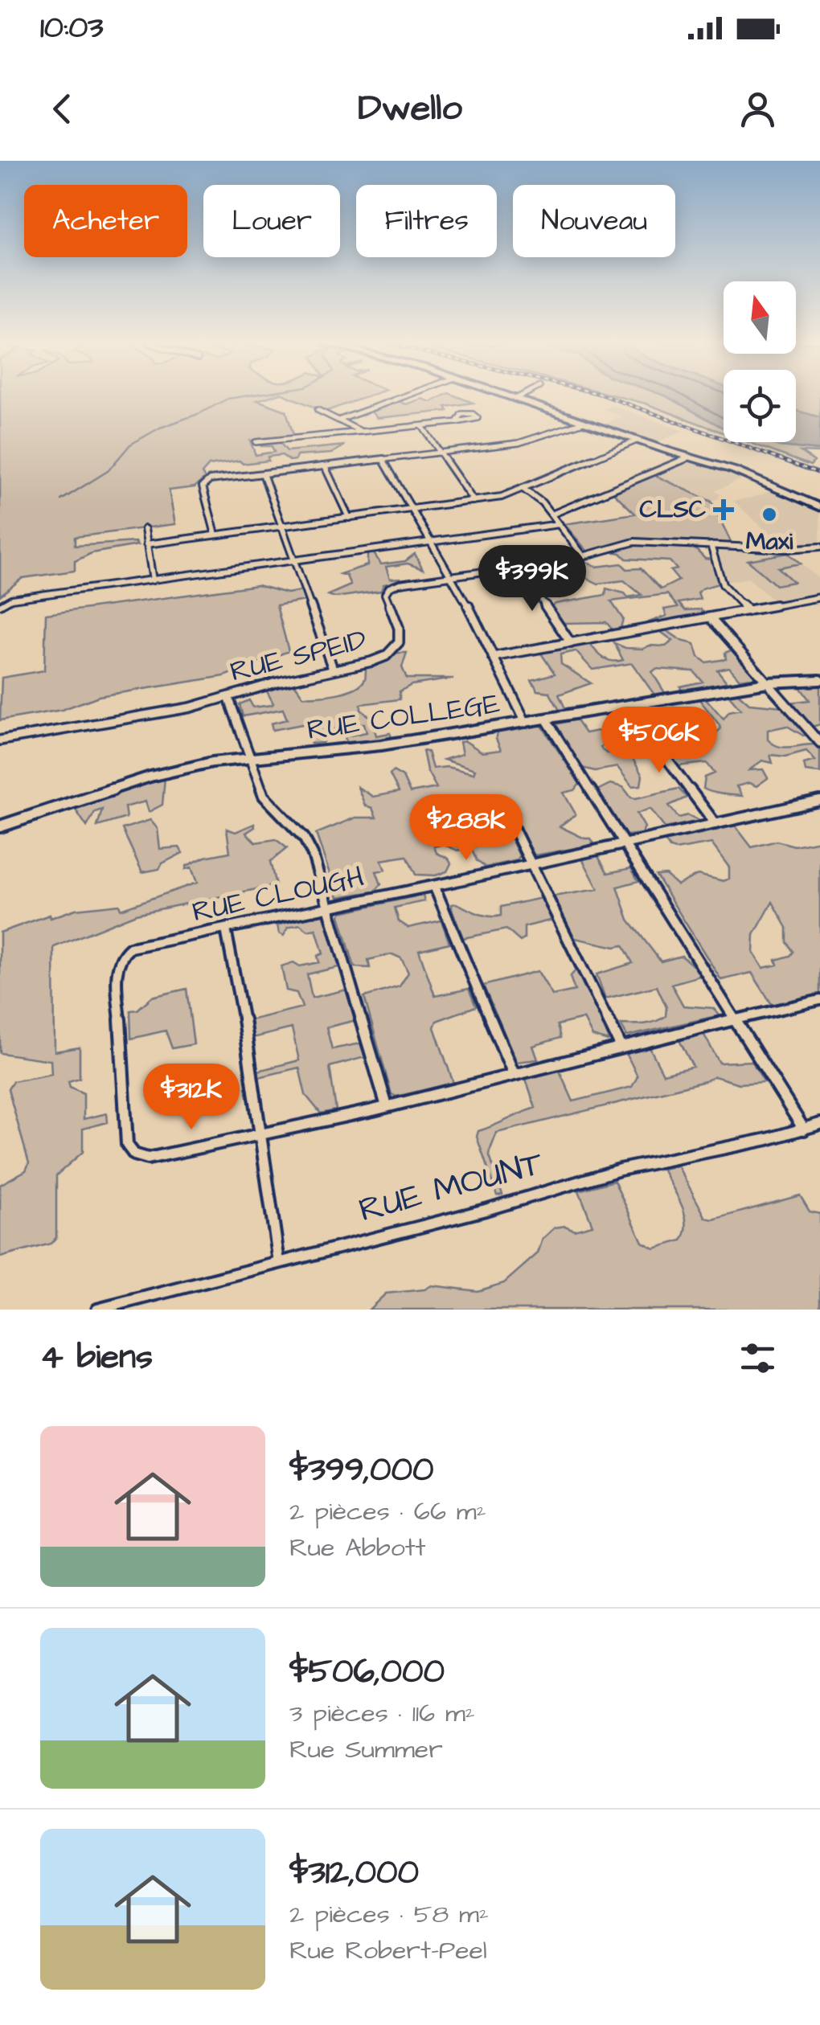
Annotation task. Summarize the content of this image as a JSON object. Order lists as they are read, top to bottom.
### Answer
{
  "streets": {
    "street": [
      "RUE SPEID",
      "RUE COLLEGE",
      "RUE CLOUGH",
      "RUE MOUNT"
    ]
  },
  "places": {
    "health": ["CLSC"],
    "other": ["Maxi"]
  },
  "north": "top",
  "page": {
    "status": "10:03",
    "header": "Dwello",
    "chip": [
      "Acheter",
      "Louer",
      "Filtres",
      "Nouveau"
    ],
    "price": [
      "$399K",
      "$506K",
      "$288K",
      "$312K"
    ],
    "heading": "4 biens",
    "list": [
      {
        "name": "$399,000",
        "note": "2 pièces · 66 m² · Rue Abbott"
      },
      {
        "name": "$506,000",
        "note": "3 pièces · 116 m² · Rue Summer"
      },
      {
        "name": "$312,000",
        "note": "2 pièces · 58 m² · Rue Robert-Peel"
      }
    ]
  }
}
